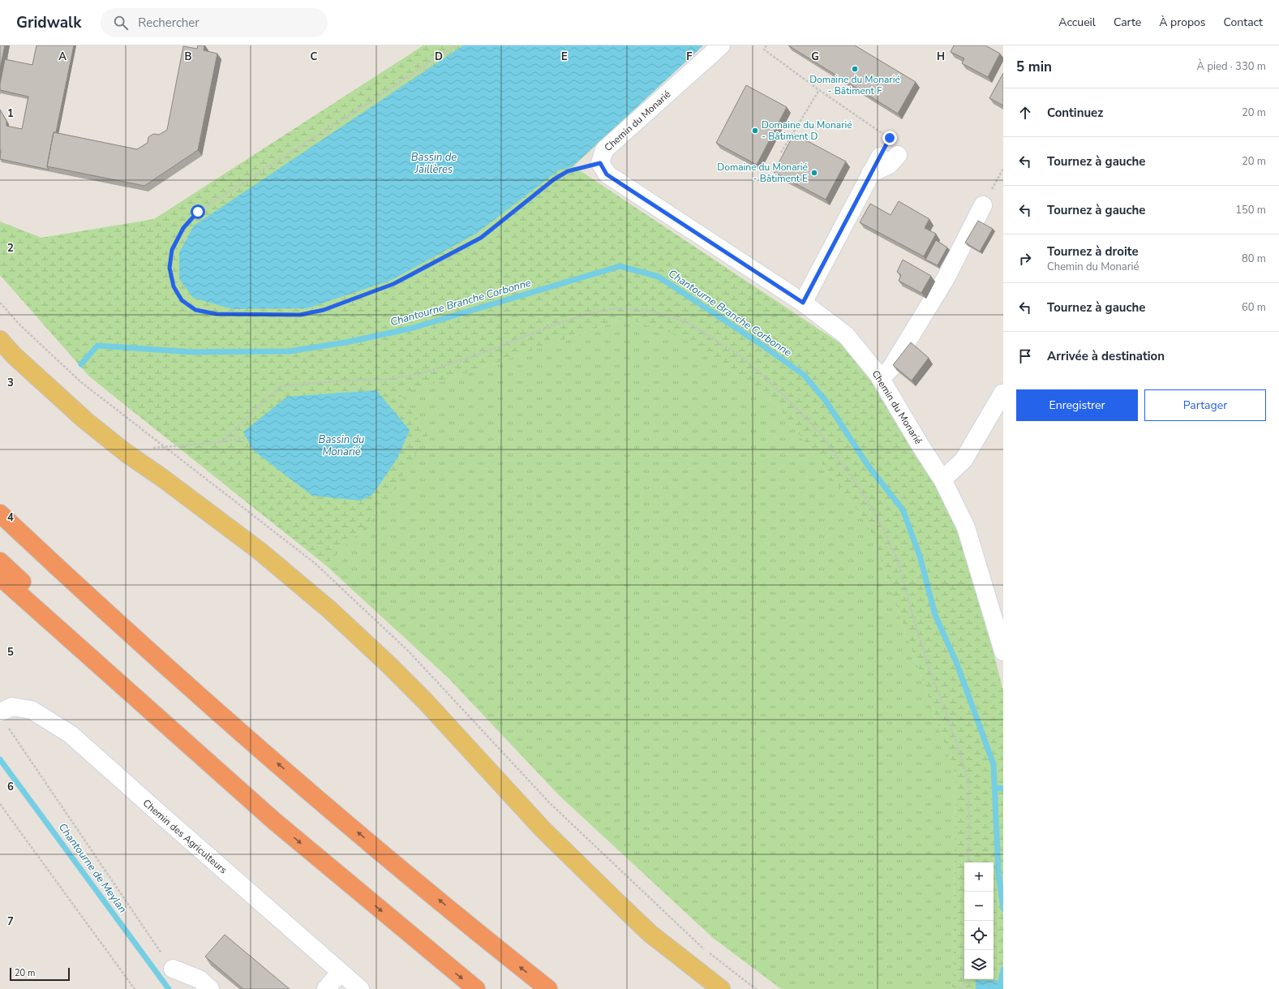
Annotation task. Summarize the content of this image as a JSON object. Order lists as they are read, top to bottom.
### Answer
{
  "streets": {
    "street": ["Chemin du Monarié", "Chemin des Agriculteurs"]
  },
  "water": [
    "Bassin de Jaillères",
    "Chantourne Branche Corbonne",
    "Bassin du Monarié",
    "Chantourne de Meylan"
  ],
  "places": ["Domaine du Monarié - Bâtiment F", "Domaine du Monarié - Bâtiment D", "Domaine du Monarié - Bâtiment E"],
  "scale_bar": "20 m",
  "page": {
    "header": "Gridwalk",
    "search": "Rechercher",
    "nav": [
      "Accueil",
      "Carte",
      "À propos",
      "Contact"
    ],
    "heading": ["5 min", "À pied · 330 m"],
    "list": [
      ["Continuez", "20 m"],
      ["Tournez à gauche", "20 m"],
      ["Tournez à gauche", "150 m"],
      ["Tournez à droite", "Chemin du Monarié", "80 m"],
      ["Tournez à gauche", "60 m"],
      "Arrivée à destination"
    ],
    "buttons": ["Enregistrer", "Partager"],
    "map_buttons": ["+", "−"],
    "scale": "20 m"
  },
  "grid": {
    "columns": [
      "A",
      "B",
      "C",
      "D",
      "E",
      "F",
      "G",
      "H"
    ],
    "rows": [
      "1",
      "2",
      "3",
      "4",
      "5",
      "6",
      "7"
    ]
  }
}
